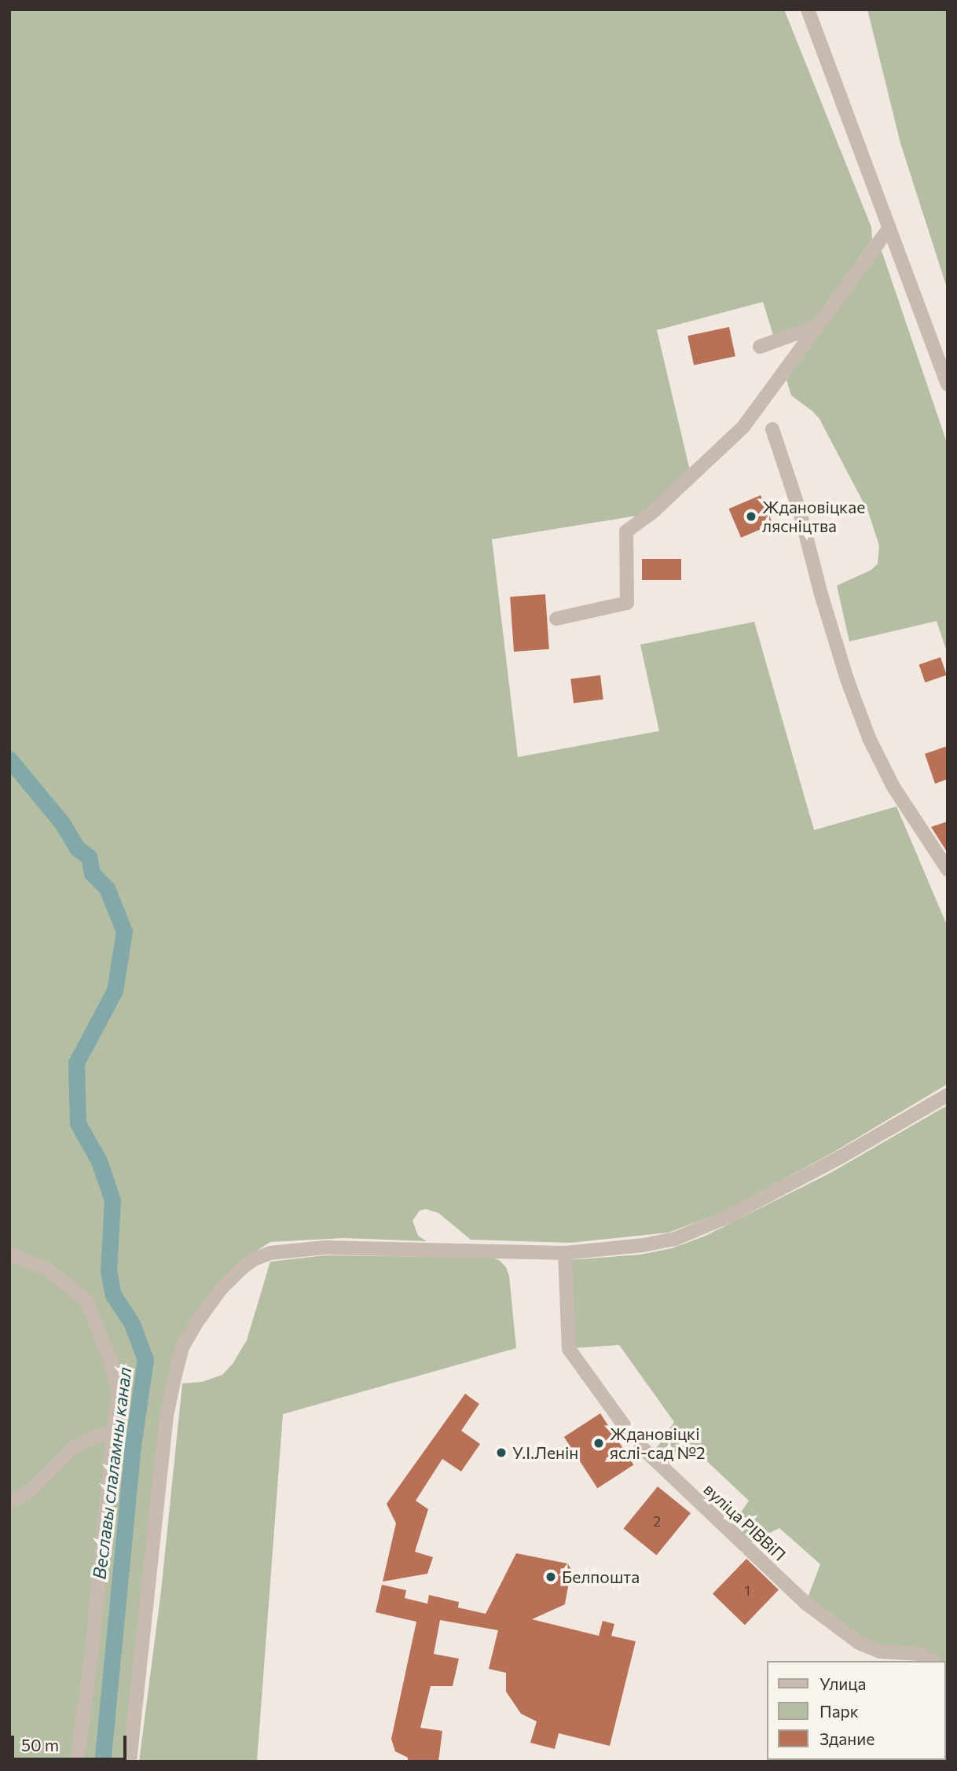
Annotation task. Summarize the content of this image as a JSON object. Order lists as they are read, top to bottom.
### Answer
{
  "streets": {
    "street": ["вуліца РІВВіП"]
  },
  "water": ["Веславы слаламны канал"],
  "places": [
    "Ждановіцкае лясніцтва",
    "Ждановіцкі яслі-сад №2",
    "У.І.Ленін",
    "Белпошта"
  ],
  "house_numbers": ["2", "1"],
  "legend": ["Улица", "Парк", "Здание"],
  "scale_bar": "50 m"
}
